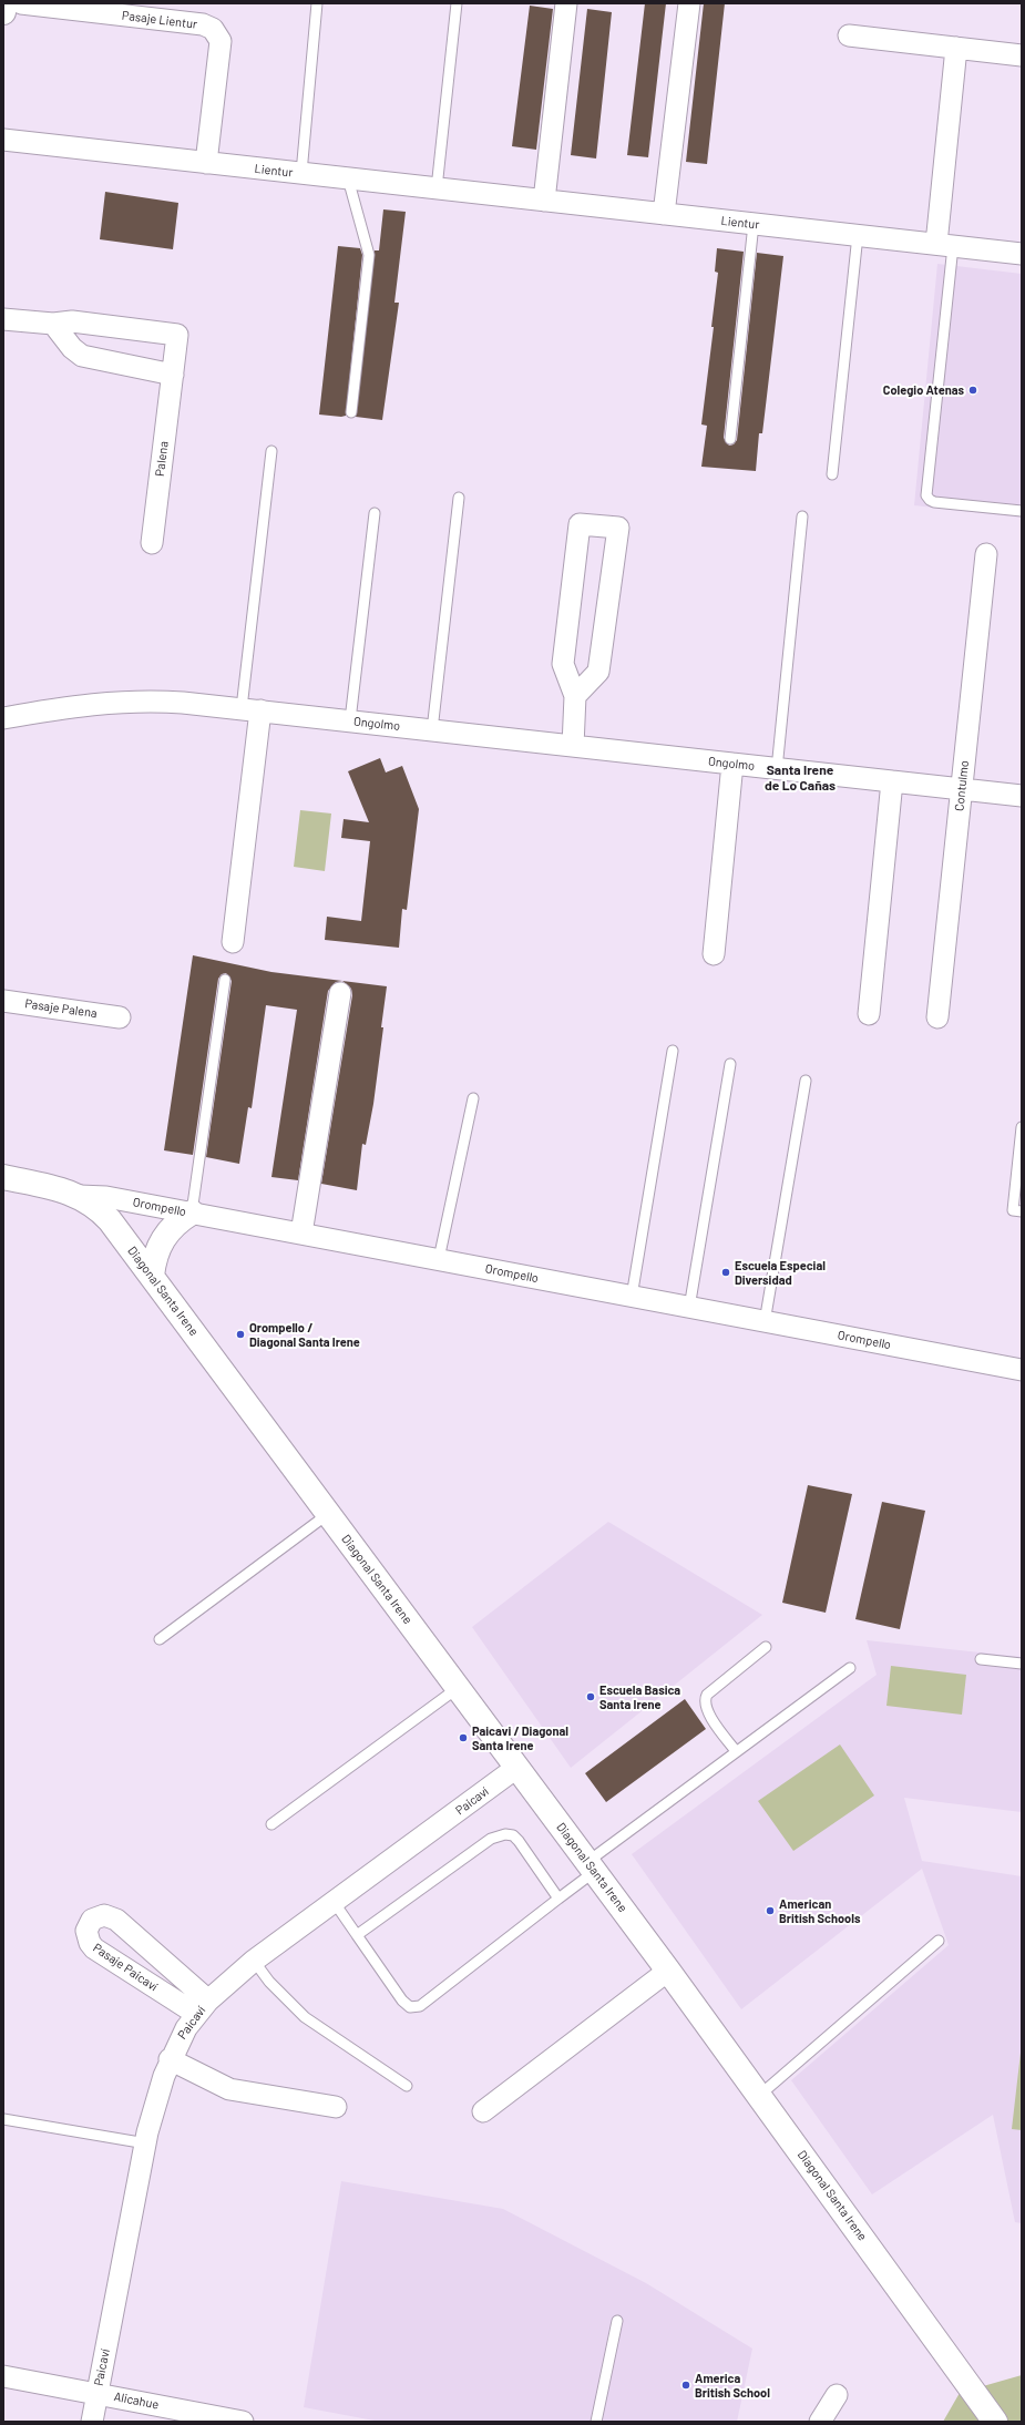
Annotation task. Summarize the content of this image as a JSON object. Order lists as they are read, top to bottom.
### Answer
{
  "streets": {
    "street": [
      "Pasaje Lientur",
      "Lientur",
      "Palena",
      "Ongolmo",
      "Contulmo",
      "Pasaje Palena",
      "Orompello",
      "Diagonal Santa Irene",
      "Paicaví",
      "Pasaje Paicaví",
      "Alicahue"
    ]
  },
  "crossings": [
    ["Pasaje Lientur", "Lientur"],
    ["Ongolmo", "Contulmo"],
    ["Orompello", "Diagonal Santa Irene"],
    ["Diagonal Santa Irene", "Paicaví"],
    ["Paicaví", "Pasaje Paicaví"],
    ["Paicaví", "Alicahue"]
  ],
  "districts": ["Santa Irene de Lo Cañas"],
  "places": [
    "Colegio Atenas",
    "Escuela Especial Diversidad",
    "Orompello / Diagonal Santa Irene",
    "Escuela Basica Santa Irene",
    "Paicavi / Diagonal Santa Irene",
    "American British Schools",
    "America British School"
  ]
}
